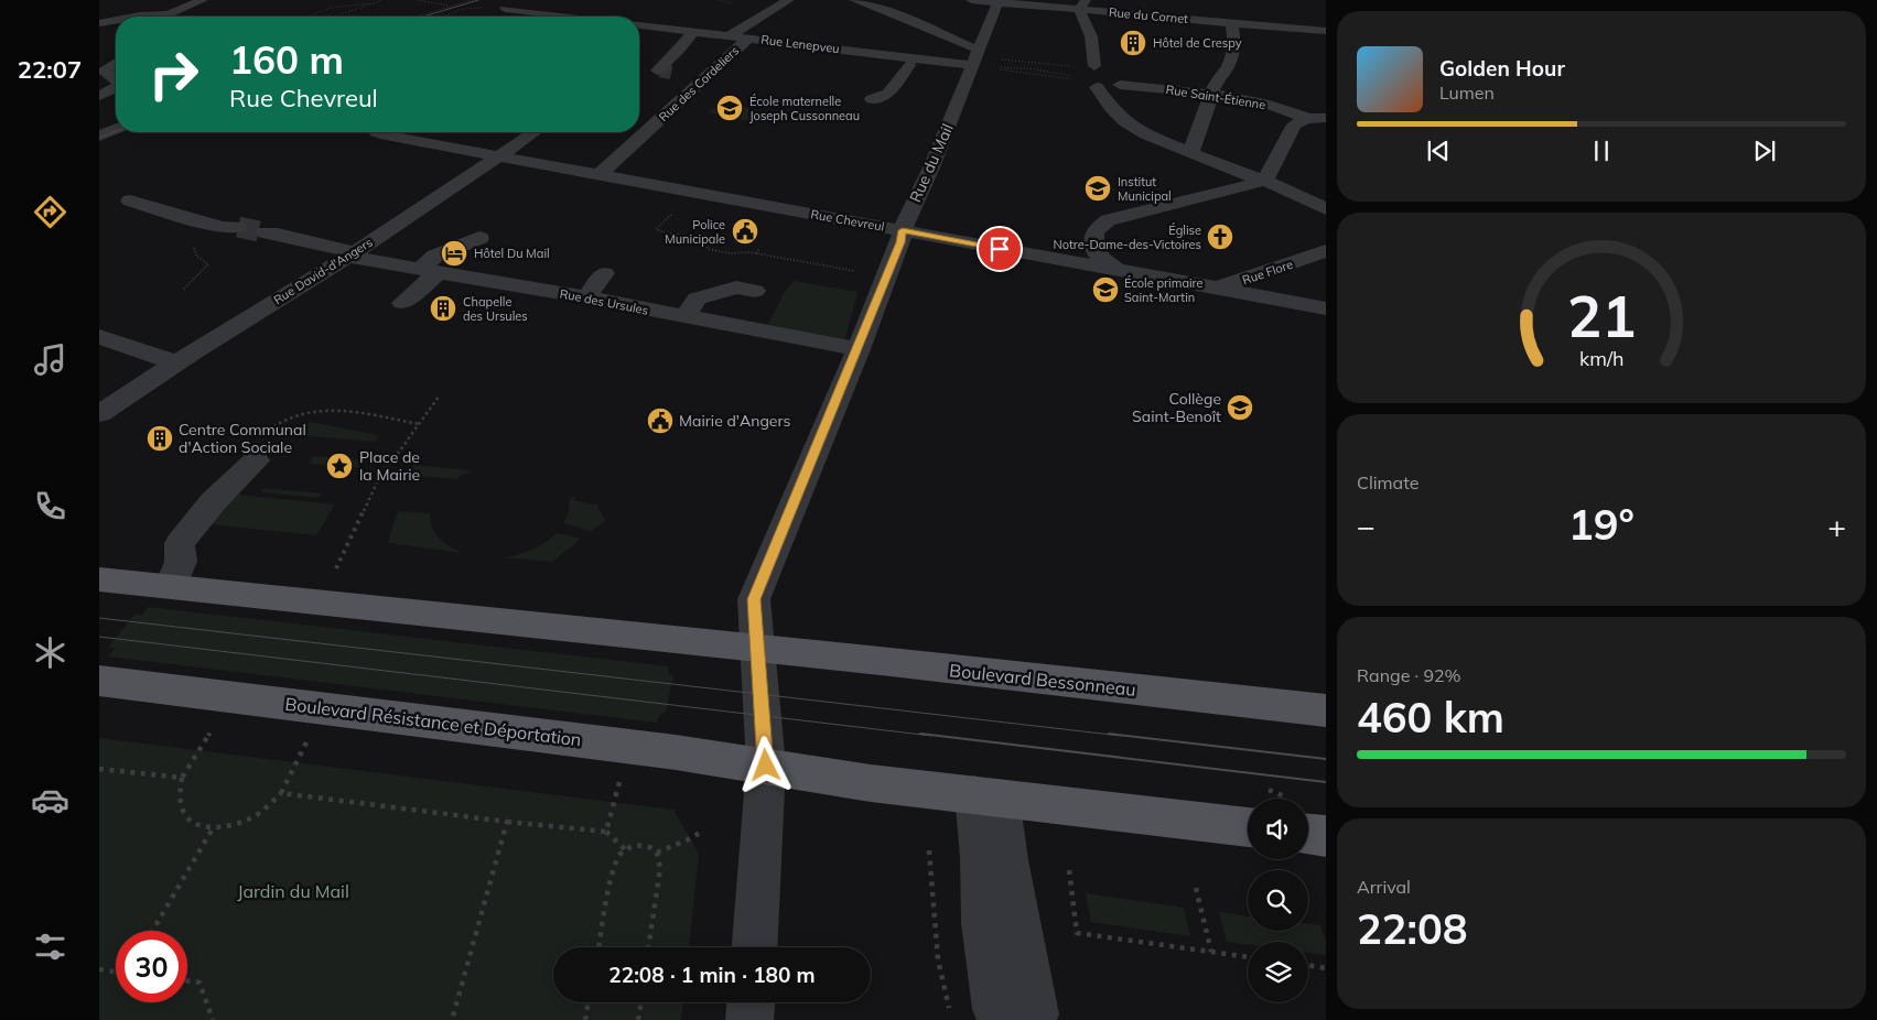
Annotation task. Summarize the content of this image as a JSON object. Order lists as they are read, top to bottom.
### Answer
{
  "streets": {
    "main road": ["Boulevard Bessonneau", "Boulevard Résistance et Déportation"],
    "street": [
      "Rue du Cornet",
      "Rue Lenepveu",
      "Rue des Cordeliers",
      "Rue Saint-Étienne",
      "Rue du Mail",
      "Rue Chevreul",
      "Rue David-d'Angers",
      "Rue Flore",
      "Rue des Ursules"
    ]
  },
  "crossings": [
    ["Rue du Cornet", "Rue du Mail"],
    ["Rue Lenepveu", "Rue des Cordeliers"],
    ["Rue des Cordeliers", "Rue Chevreul"],
    ["Rue du Mail", "Rue Chevreul"],
    ["Rue du Mail", "Rue des Ursules"],
    ["Rue du Mail", "Boulevard Bessonneau"],
    ["Rue du Mail", "Boulevard Résistance et Déportation"],
    ["Rue Chevreul", "Rue David-d'Angers"],
    ["Rue Chevreul", "Rue Flore"],
    ["Rue David-d'Angers", "Rue des Ursules"]
  ],
  "parks": ["Jardin du Mail"],
  "places": {
    "building": ["Hôtel de Crespy", "Chapelle des Ursules", "Centre Communal d'Action Sociale"],
    "school or university": [
      "École maternelle Joseph Cussonneau",
      "Institut Municipal",
      "École primaire Saint-Martin",
      "Collège Saint-Benoît"
    ],
    "public building": ["Police Municipale", "Mairie d'Angers"],
    "church": ["Église Notre-Dame-des-Victoires"],
    "hotel": ["Hôtel Du Mail"],
    "place": ["Place de la Mairie"]
  },
  "page": {
    "tabs": "22:07",
    "turn": ["160 m", "Rue Chevreul"],
    "song": ["Golden Hour", "Lumen"],
    "tile": [
      "Climate",
      ["Range · 92%", "460 km"],
      ["Arrival", "22:08"]
    ],
    "heat": ["−", "19°", "+"],
    "limit": "30",
    "trip": "22:08 · 1 min · 180 m",
    "gauge": ["21", "km/h"]
  }
}
